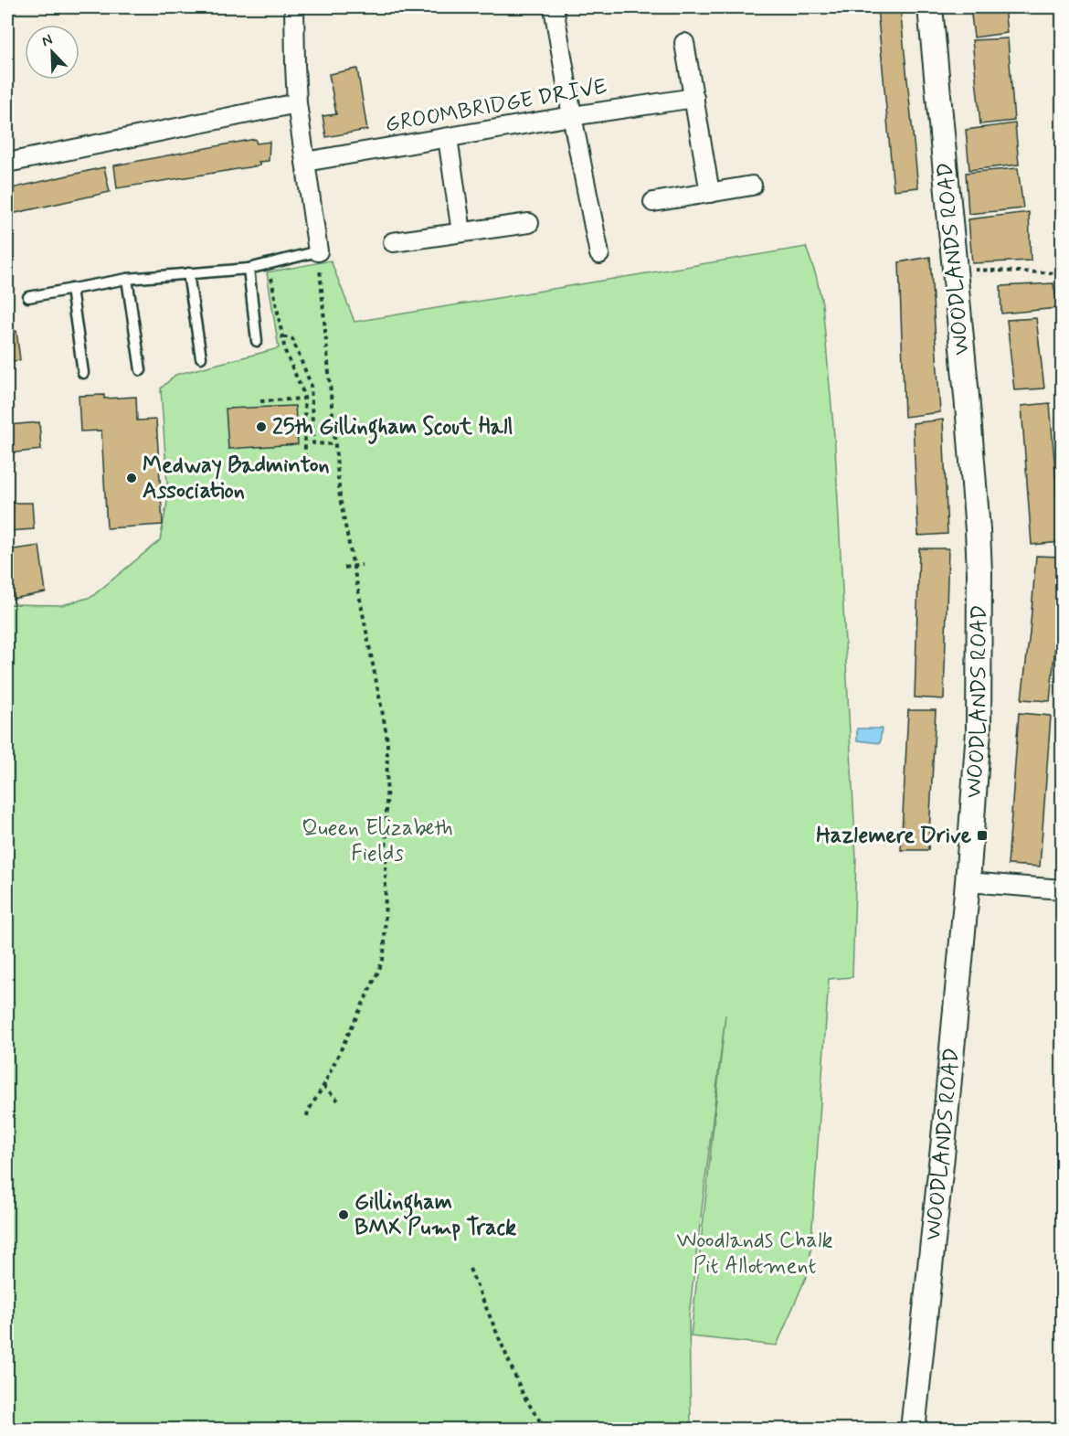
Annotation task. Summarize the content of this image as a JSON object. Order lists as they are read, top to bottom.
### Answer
{
  "streets": {
    "street": ["GROOMBRIDGE DRIVE", "WOODLANDS ROAD"]
  },
  "parks": ["Queen Elizabeth Fields", "Woodlands Chalk Pit Allotment"],
  "places": {
    "other": ["25th Gillingham Scout Hall", "Medway Badminton Association", "Gillingham BMX Pump Track"],
    "transit": ["Hazlemere Drive"]
  },
  "north": "top left"
}
